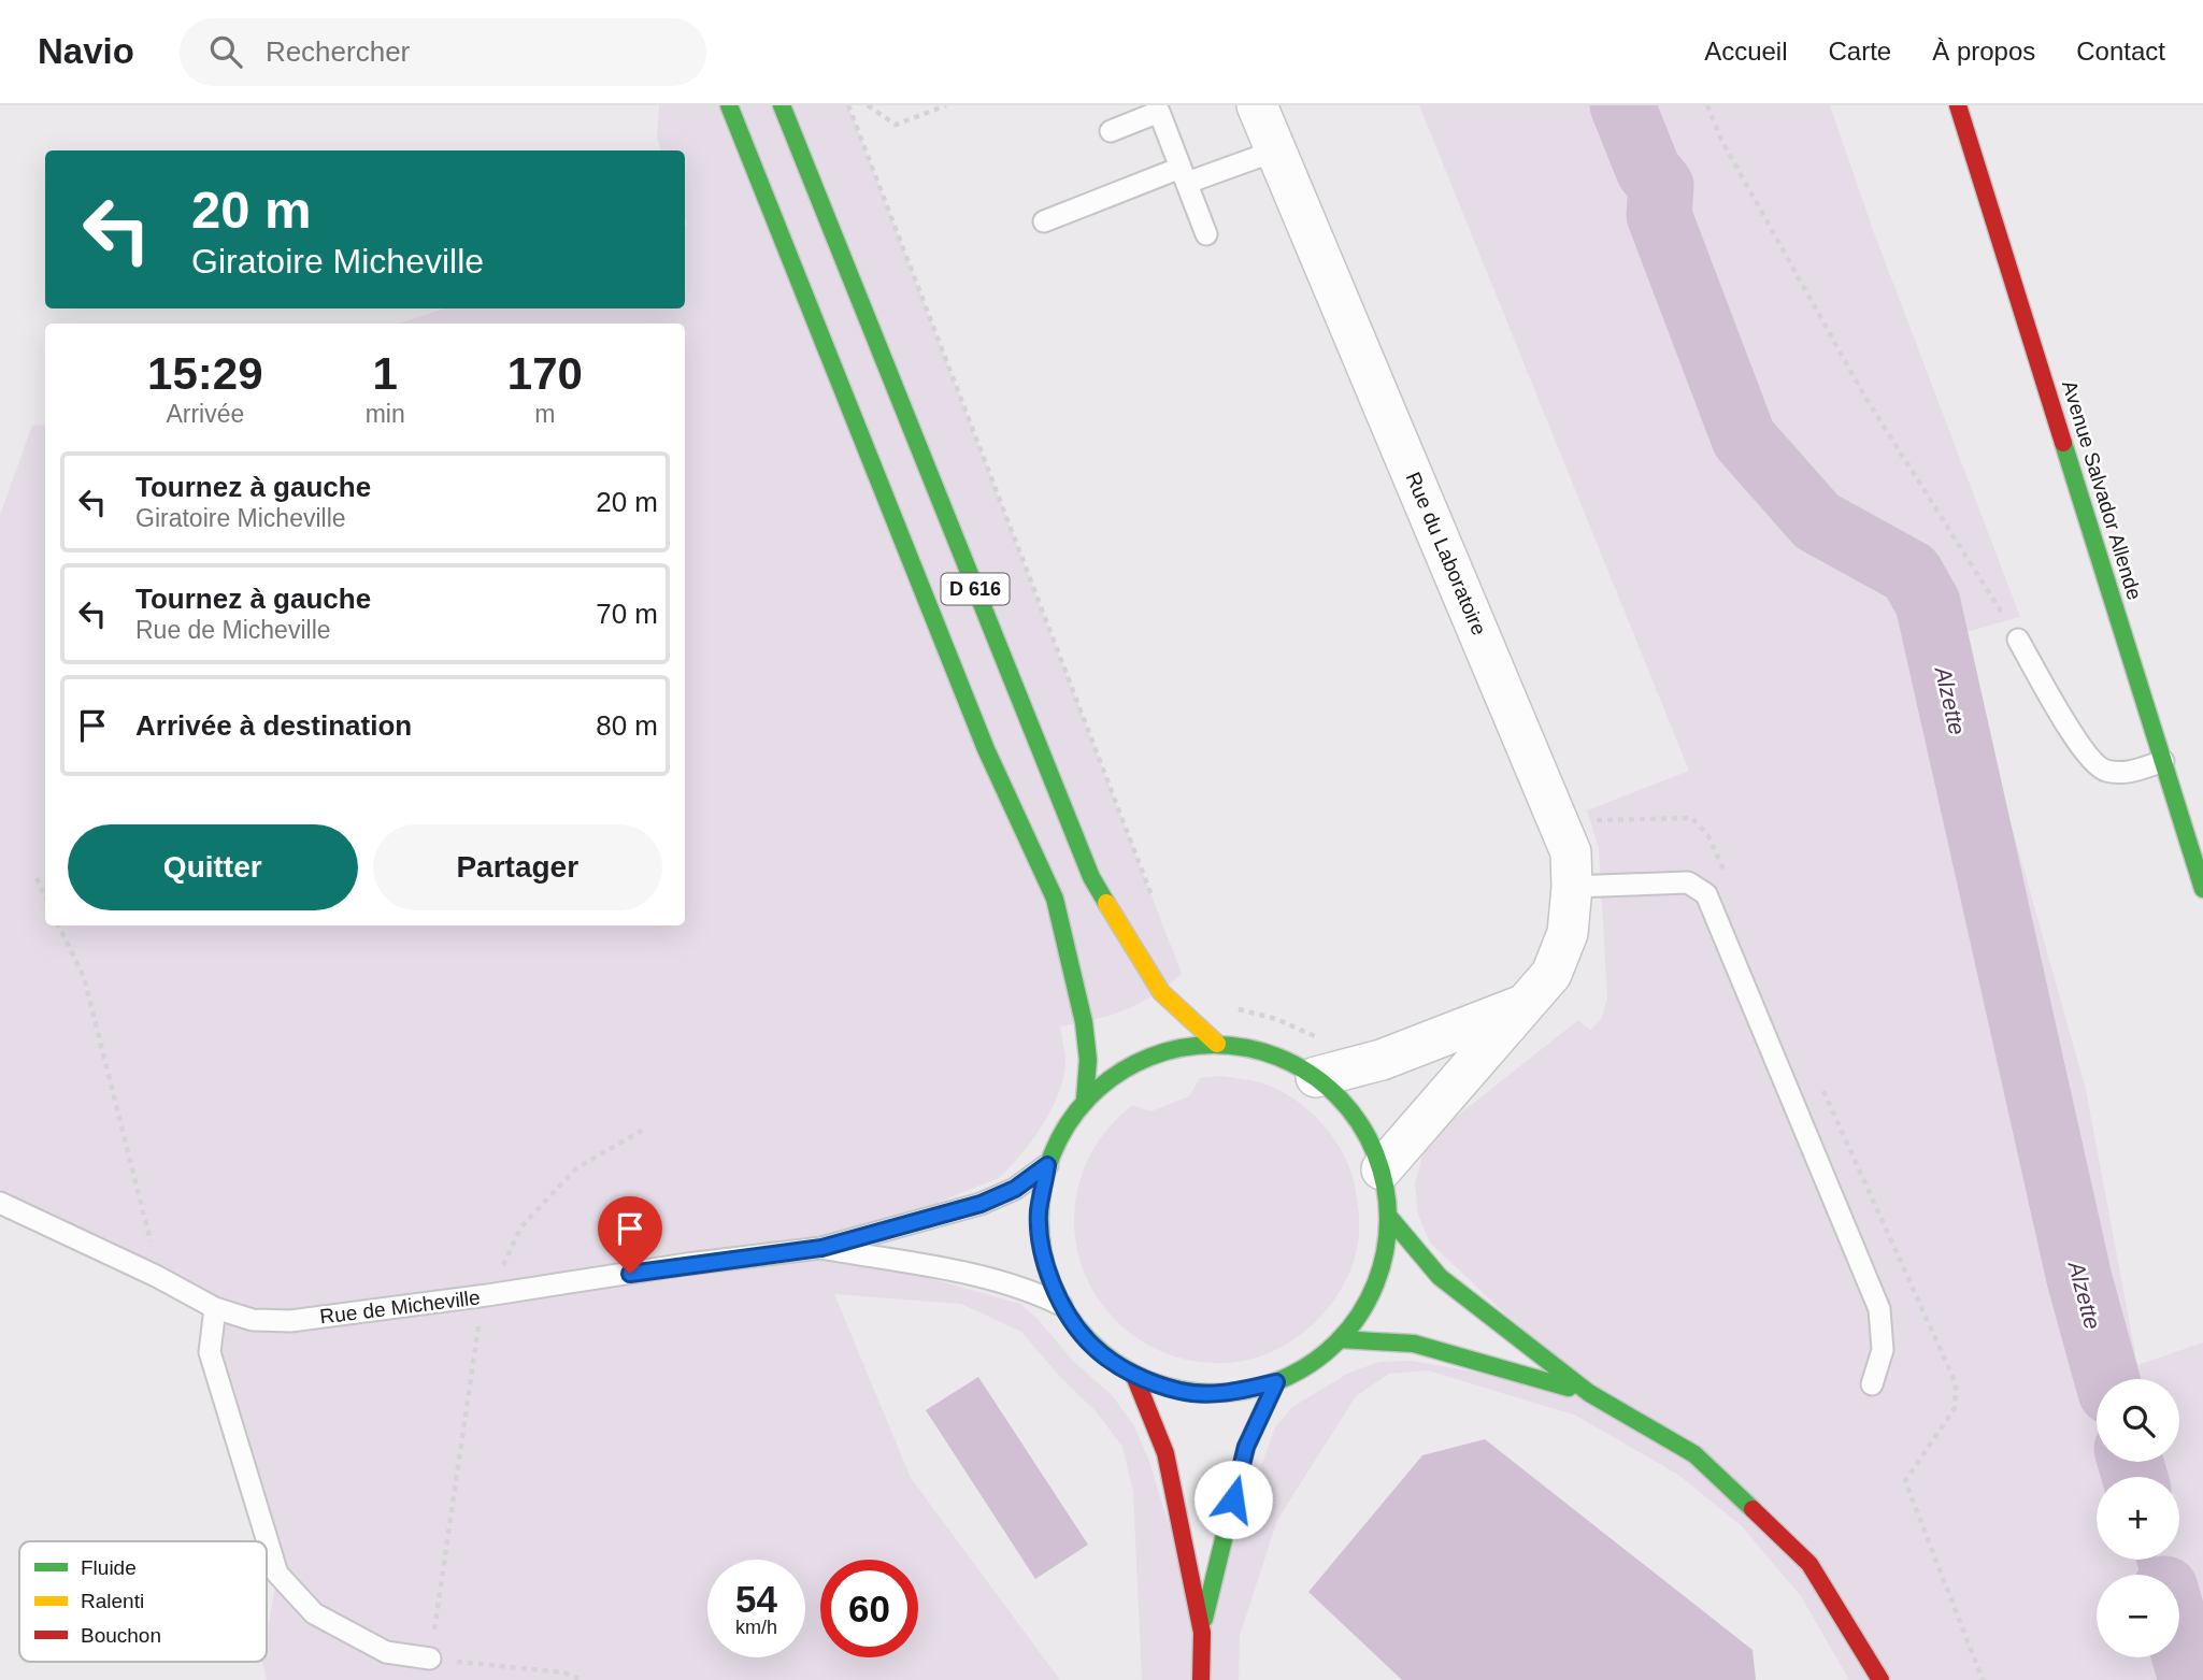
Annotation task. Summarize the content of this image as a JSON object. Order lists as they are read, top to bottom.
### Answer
{
  "streets": {
    "main road": ["Avenue Salvador Allende", "D 616"],
    "street": ["Rue du Laboratoire"],
    "lane": ["Rue de Micheville"]
  },
  "water": ["Alzette"],
  "legend": ["Fluide", "Ralenti", "Bouchon"],
  "page": {
    "header": "Navio",
    "search": "Rechercher",
    "nav": [
      "Accueil",
      "Carte",
      "À propos",
      "Contact"
    ],
    "turn": ["20 m", "Giratoire Micheville"],
    "eta": [
      "15:29",
      "Arrivée",
      "1",
      "min",
      "170",
      "m"
    ],
    "list": [
      {
        "name": "Tournez à gauche",
        "note": "Giratoire Micheville",
        "value": "20 m"
      },
      {
        "name": "Tournez à gauche",
        "note": "Rue de Micheville",
        "value": "70 m"
      },
      {
        "name": "Arrivée à destination",
        "value": "80 m"
      }
    ],
    "buttons": ["Quitter", "Partager"],
    "map_buttons": ["+", "−"],
    "speed": "54 km/h",
    "limit": "60"
  }
}
